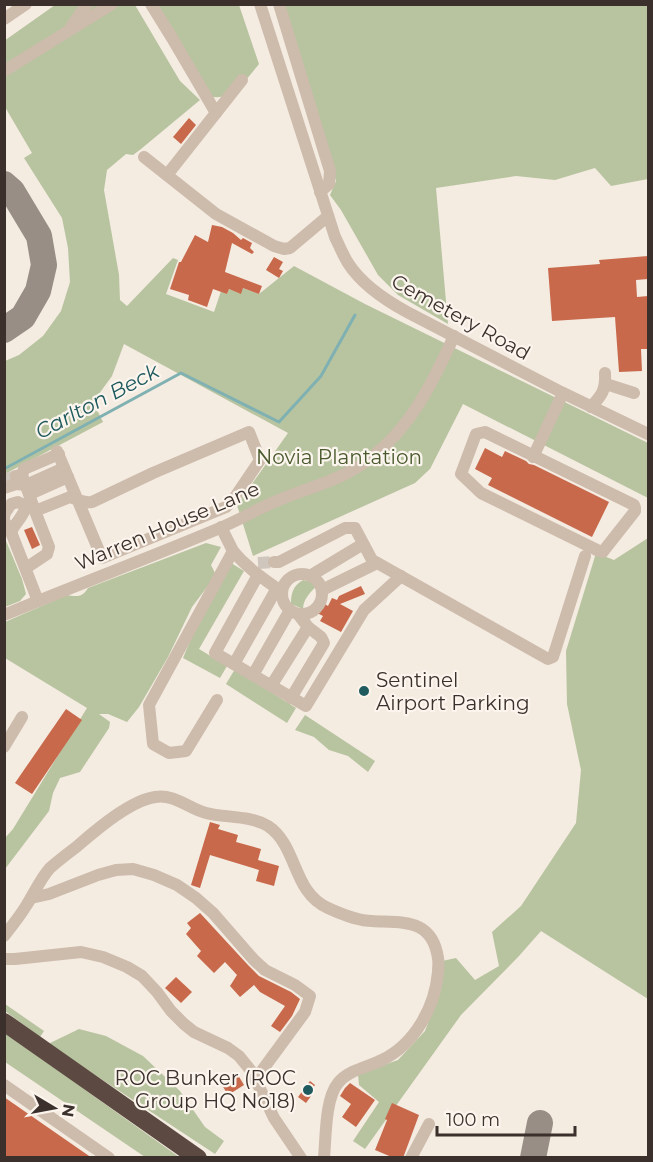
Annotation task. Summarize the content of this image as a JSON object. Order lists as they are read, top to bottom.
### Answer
{
  "streets": {
    "street": ["Cemetery Road", "Warren House Lane"]
  },
  "crossings": [
    ["Cemetery Road", "Warren House Lane"]
  ],
  "water": ["Carlton Beck"],
  "parks": ["Novia Plantation"],
  "places": ["Sentinel Airport Parking", "ROC Bunker (ROC Group HQ No18)"],
  "scale_bar": "100 m",
  "north": "right"
}
